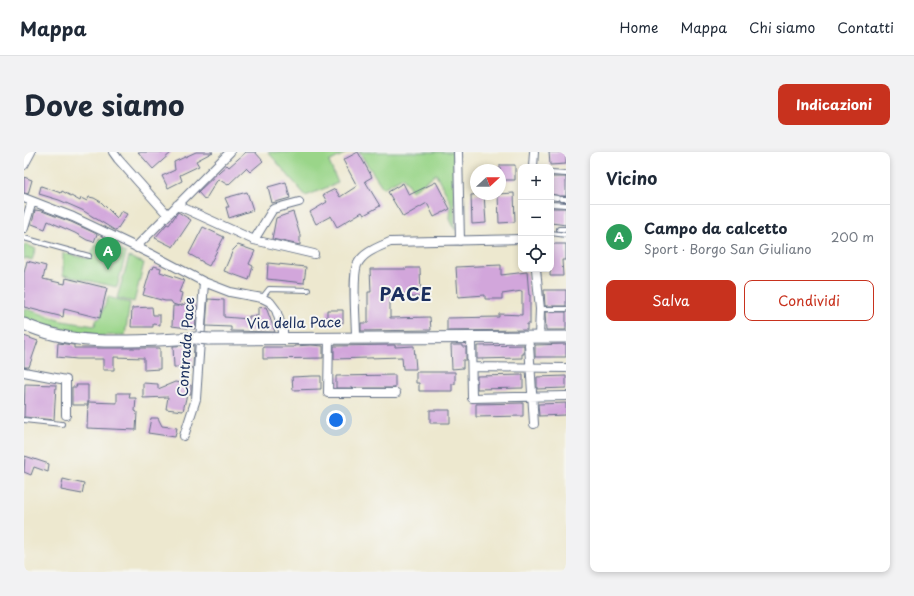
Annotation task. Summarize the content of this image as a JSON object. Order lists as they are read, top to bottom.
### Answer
{
  "streets": {
    "main road": ["Via della Pace"],
    "street": ["Contrada Pace"]
  },
  "districts": ["PACE"],
  "north": "right",
  "page": {
    "header": "Mappa",
    "nav": [
      "Home",
      "Mappa",
      "Chi siamo",
      "Contatti"
    ],
    "title": "Dove siamo",
    "buttons": [
      "Indicazioni",
      ["Salva", "Condividi"]
    ],
    "heading": "Vicino",
    "map_buttons": ["+", "−"],
    "list": [
      {
        "mark": "A",
        "name": "Campo da calcetto",
        "note": "Sport · Borgo San Giuliano",
        "value": "200 m"
      }
    ],
    "pins": "A"
  }
}
